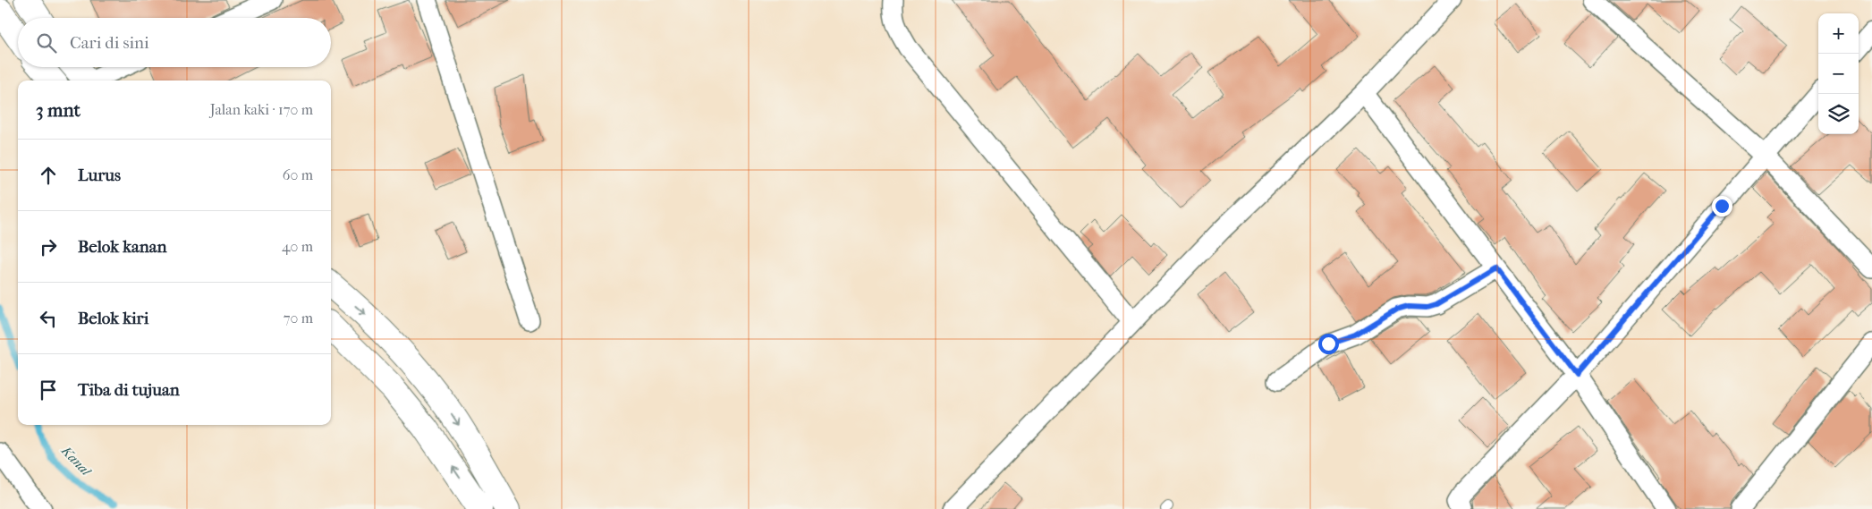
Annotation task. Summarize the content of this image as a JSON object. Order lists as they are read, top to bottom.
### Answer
{
  "water": ["Kanal"],
  "page": {
    "map_buttons": ["+", "−"],
    "search": "Cari di sini",
    "heading": ["3 mnt", "Jalan kaki · 170 m"],
    "list": [
      ["Lurus", "60 m"],
      ["Belok kanan", "40 m"],
      ["Belok kiri", "70 m"],
      "Tiba di tujuan"
    ]
  }
}
